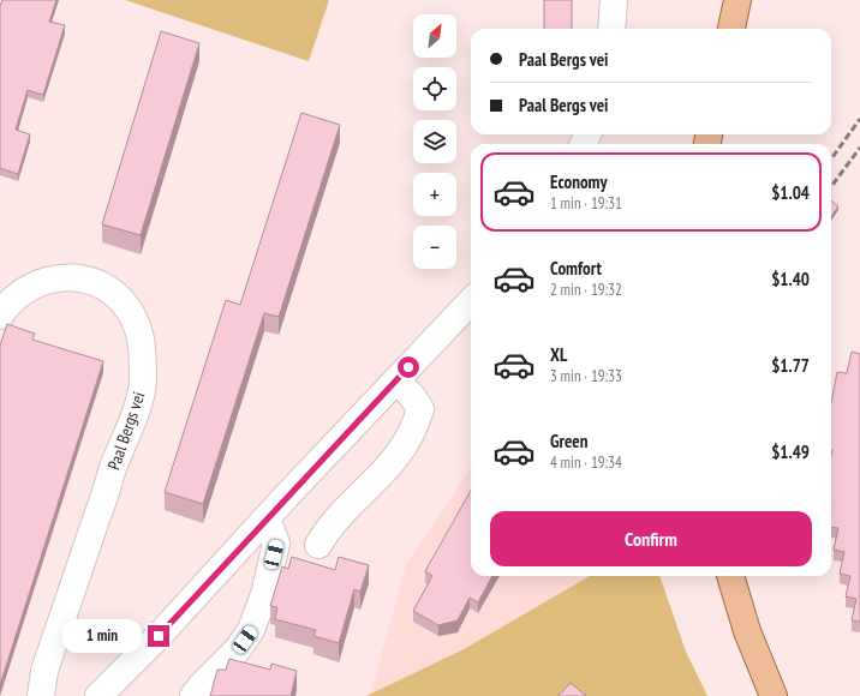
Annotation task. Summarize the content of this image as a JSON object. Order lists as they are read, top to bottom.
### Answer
{
  "streets": {
    "street": ["Paal Bergs vei"]
  },
  "north": "top right",
  "page": {
    "map_buttons": ["+", "−"],
    "banner": ["Paal Bergs vei", "Paal Bergs vei"],
    "list": [
      {
        "name": "Economy",
        "note": "1 min · 19:31",
        "value": "$1.04"
      },
      {
        "name": "Comfort",
        "note": "2 min · 19:32",
        "value": "$1.40"
      },
      {
        "name": "XL",
        "note": "3 min · 19:33",
        "value": "$1.77"
      },
      {
        "name": "Green",
        "note": "4 min · 19:34",
        "value": "$1.49"
      }
    ],
    "buttons": "Confirm",
    "bubble": "1 min"
  }
}
